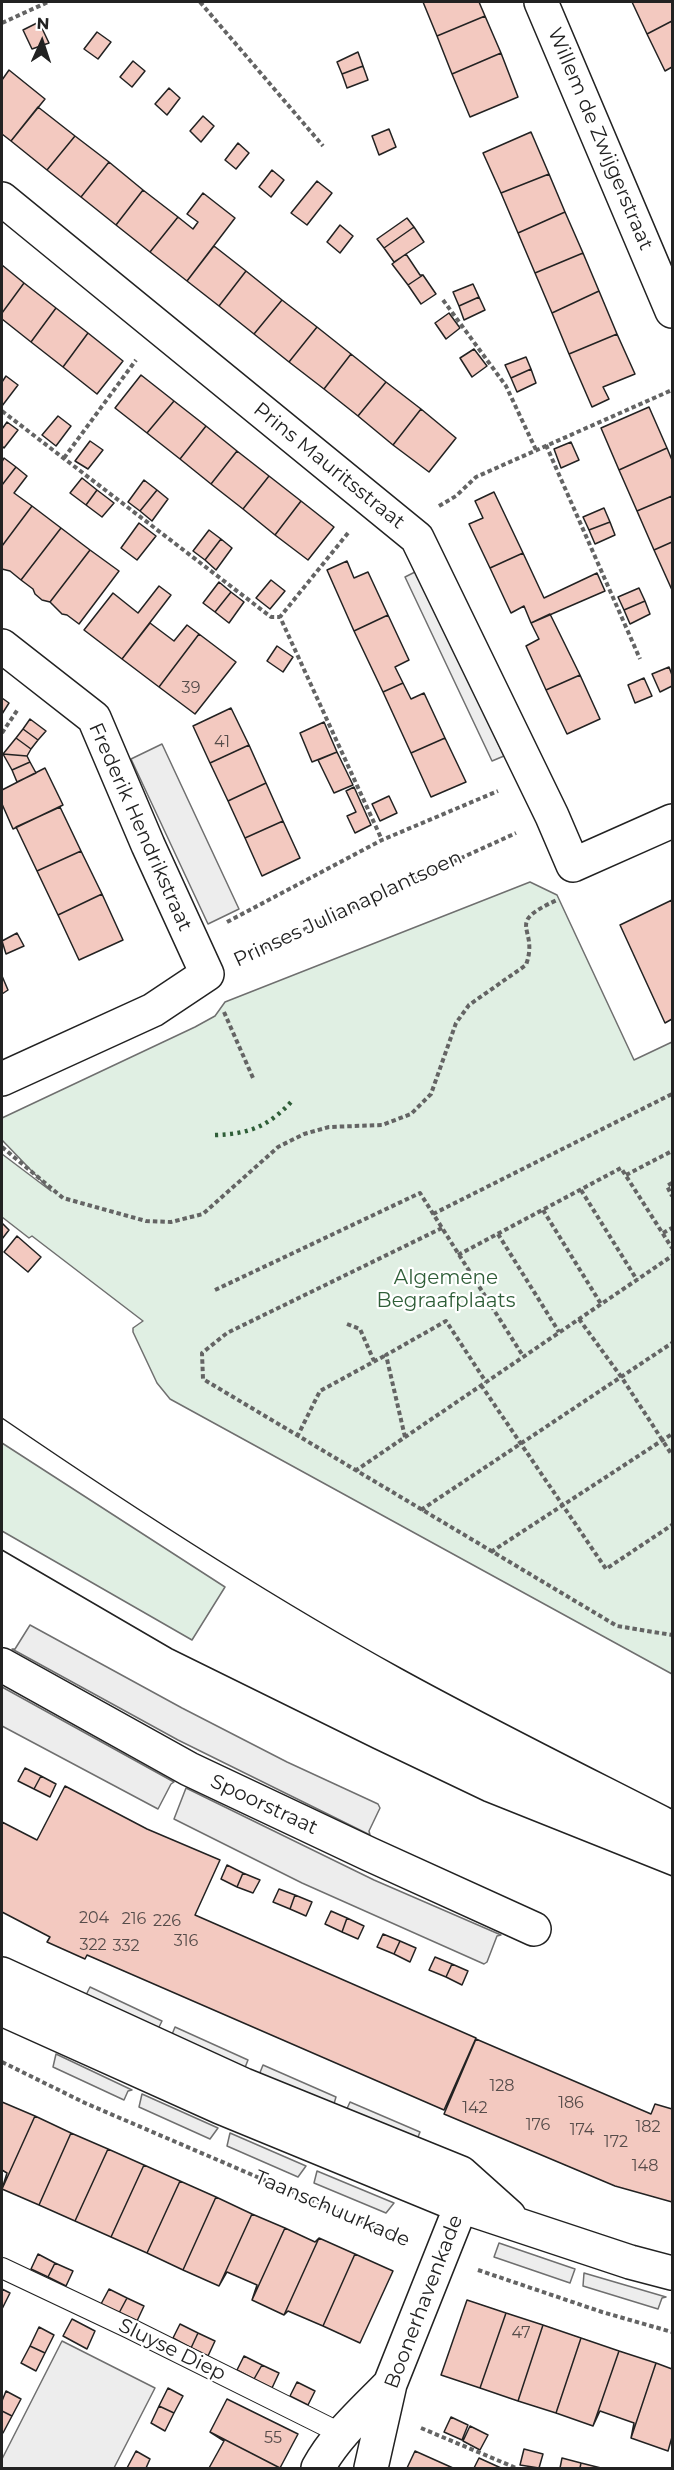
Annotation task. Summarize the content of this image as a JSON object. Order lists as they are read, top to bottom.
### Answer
{
  "streets": {
    "street": [
      "Willem de Zwijgerstraat",
      "Prins Mauritsstraat",
      "Frederik Hendrikstraat",
      "Spoorstraat",
      "Boonerhavenkade"
    ],
    "lane": ["Sluyse Diep"],
    "path": ["Prinses Julianaplantsoen", "Taanschuurkade"]
  },
  "crossings": [
    ["Prins Mauritsstraat", "Prinses Julianaplantsoen"],
    ["Frederik Hendrikstraat", "Prinses Julianaplantsoen"],
    ["Taanschuurkade", "Boonerhavenkade"]
  ],
  "parks": ["Algemene Begraafplaats"],
  "house_numbers": [
    "39",
    "41",
    "204",
    "216",
    "226",
    "316",
    "322",
    "332",
    "128",
    "186",
    "142",
    "176",
    "182",
    "174",
    "172",
    "148",
    "47",
    "55"
  ],
  "north": "top"
}
